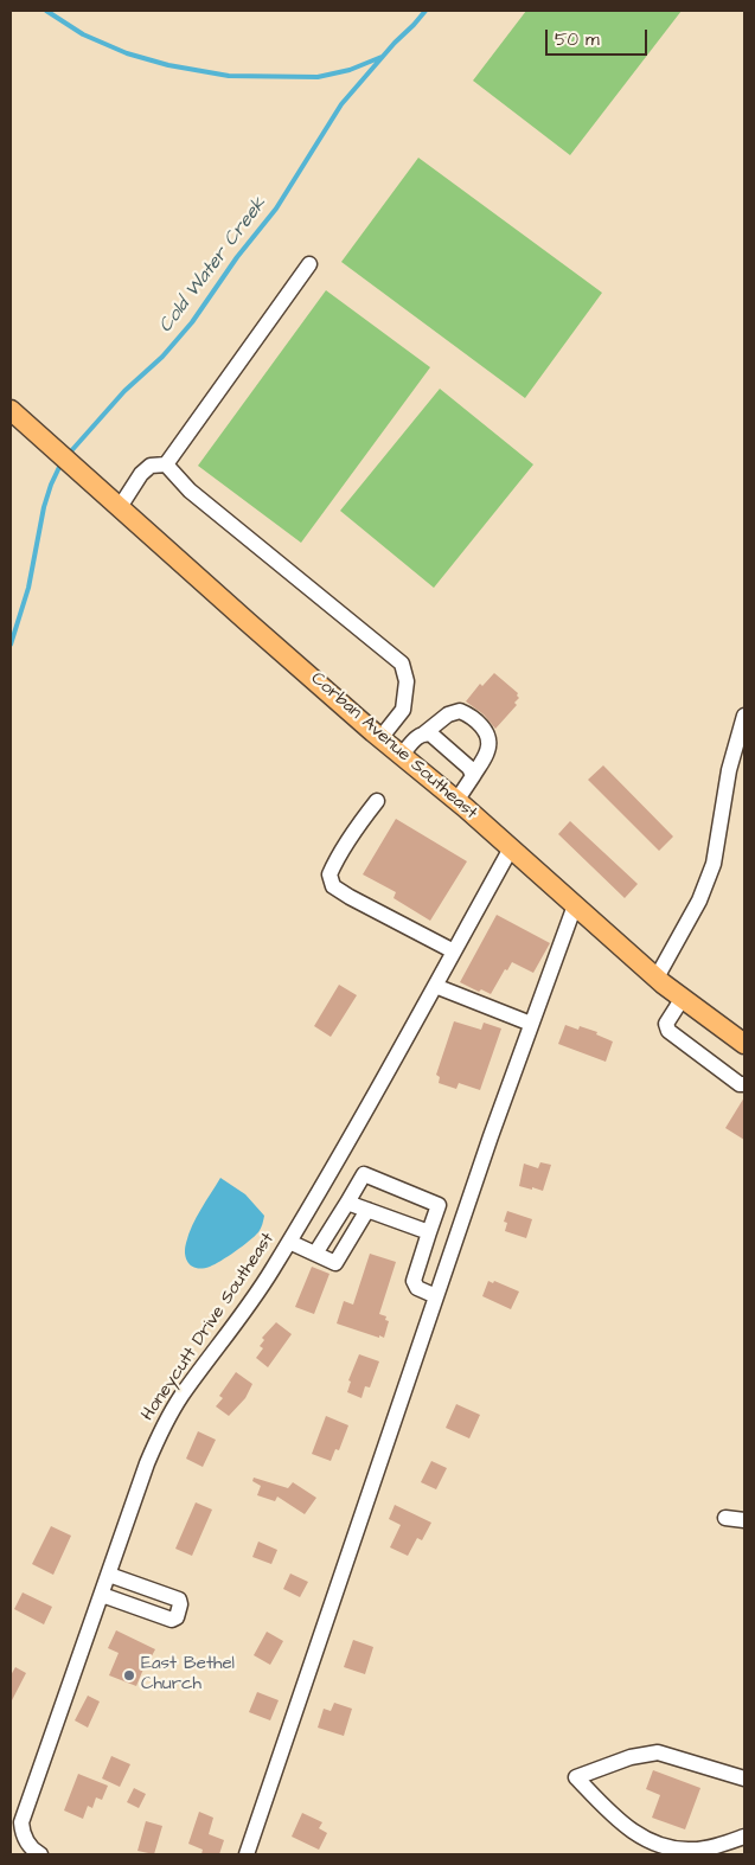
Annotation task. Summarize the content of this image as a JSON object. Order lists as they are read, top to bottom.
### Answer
{
  "streets": {
    "main road": ["Corban Avenue Southeast"],
    "street": ["Honeycutt Drive Southeast"]
  },
  "crossings": [
    ["Corban Avenue Southeast", "Honeycutt Drive Southeast"]
  ],
  "water": ["Cold Water Creek"],
  "places": ["East Bethel Church"],
  "scale_bar": "50 m"
}
